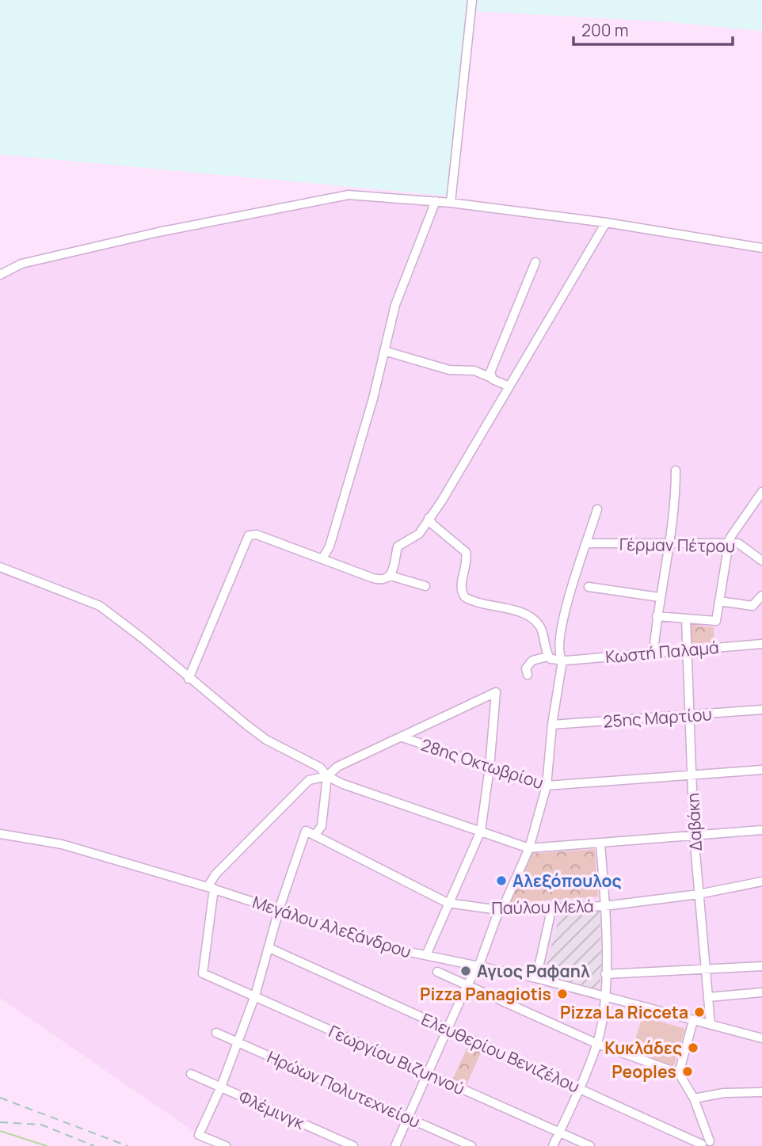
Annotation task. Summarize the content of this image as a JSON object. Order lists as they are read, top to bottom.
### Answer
{
  "streets": {
    "street": [
      "Γέρμαν Πέτρου",
      "Κωστή Παλαμά",
      "25ης Μαρτίου",
      "28ης Οκτωβρίου",
      "Δαβάκη",
      "Παύλου Μελά",
      "Μεγάλου Αλεξάνδρου",
      "Ελευθερίου Βενιζέλου",
      "Γεωργίου Βιζυηνού",
      "Ηρώων Πολυτεχνείου",
      "Φλέμινγκ"
    ]
  },
  "crossings": [
    ["Κωστή Παλαμά", "Δαβάκη"],
    ["25ης Μαρτίου", "Δαβάκη"],
    ["28ης Οκτωβρίου", "Δαβάκη"],
    ["Δαβάκη", "Παύλου Μελά"],
    ["Δαβάκη", "Μεγάλου Αλεξάνδρου"],
    ["Παύλου Μελά", "Μεγάλου Αλεξάνδρου"],
    ["Μεγάλου Αλεξάνδρου", "Γεωργίου Βιζυηνού"]
  ],
  "places": [
    "Αλεξόπουλος",
    "Αγιος Ραφαηλ",
    "Pizza Panagiotis",
    "Pizza La Ricceta",
    "Κυκλάδες",
    "Peoples"
  ],
  "scale_bar": "200 m"
}
